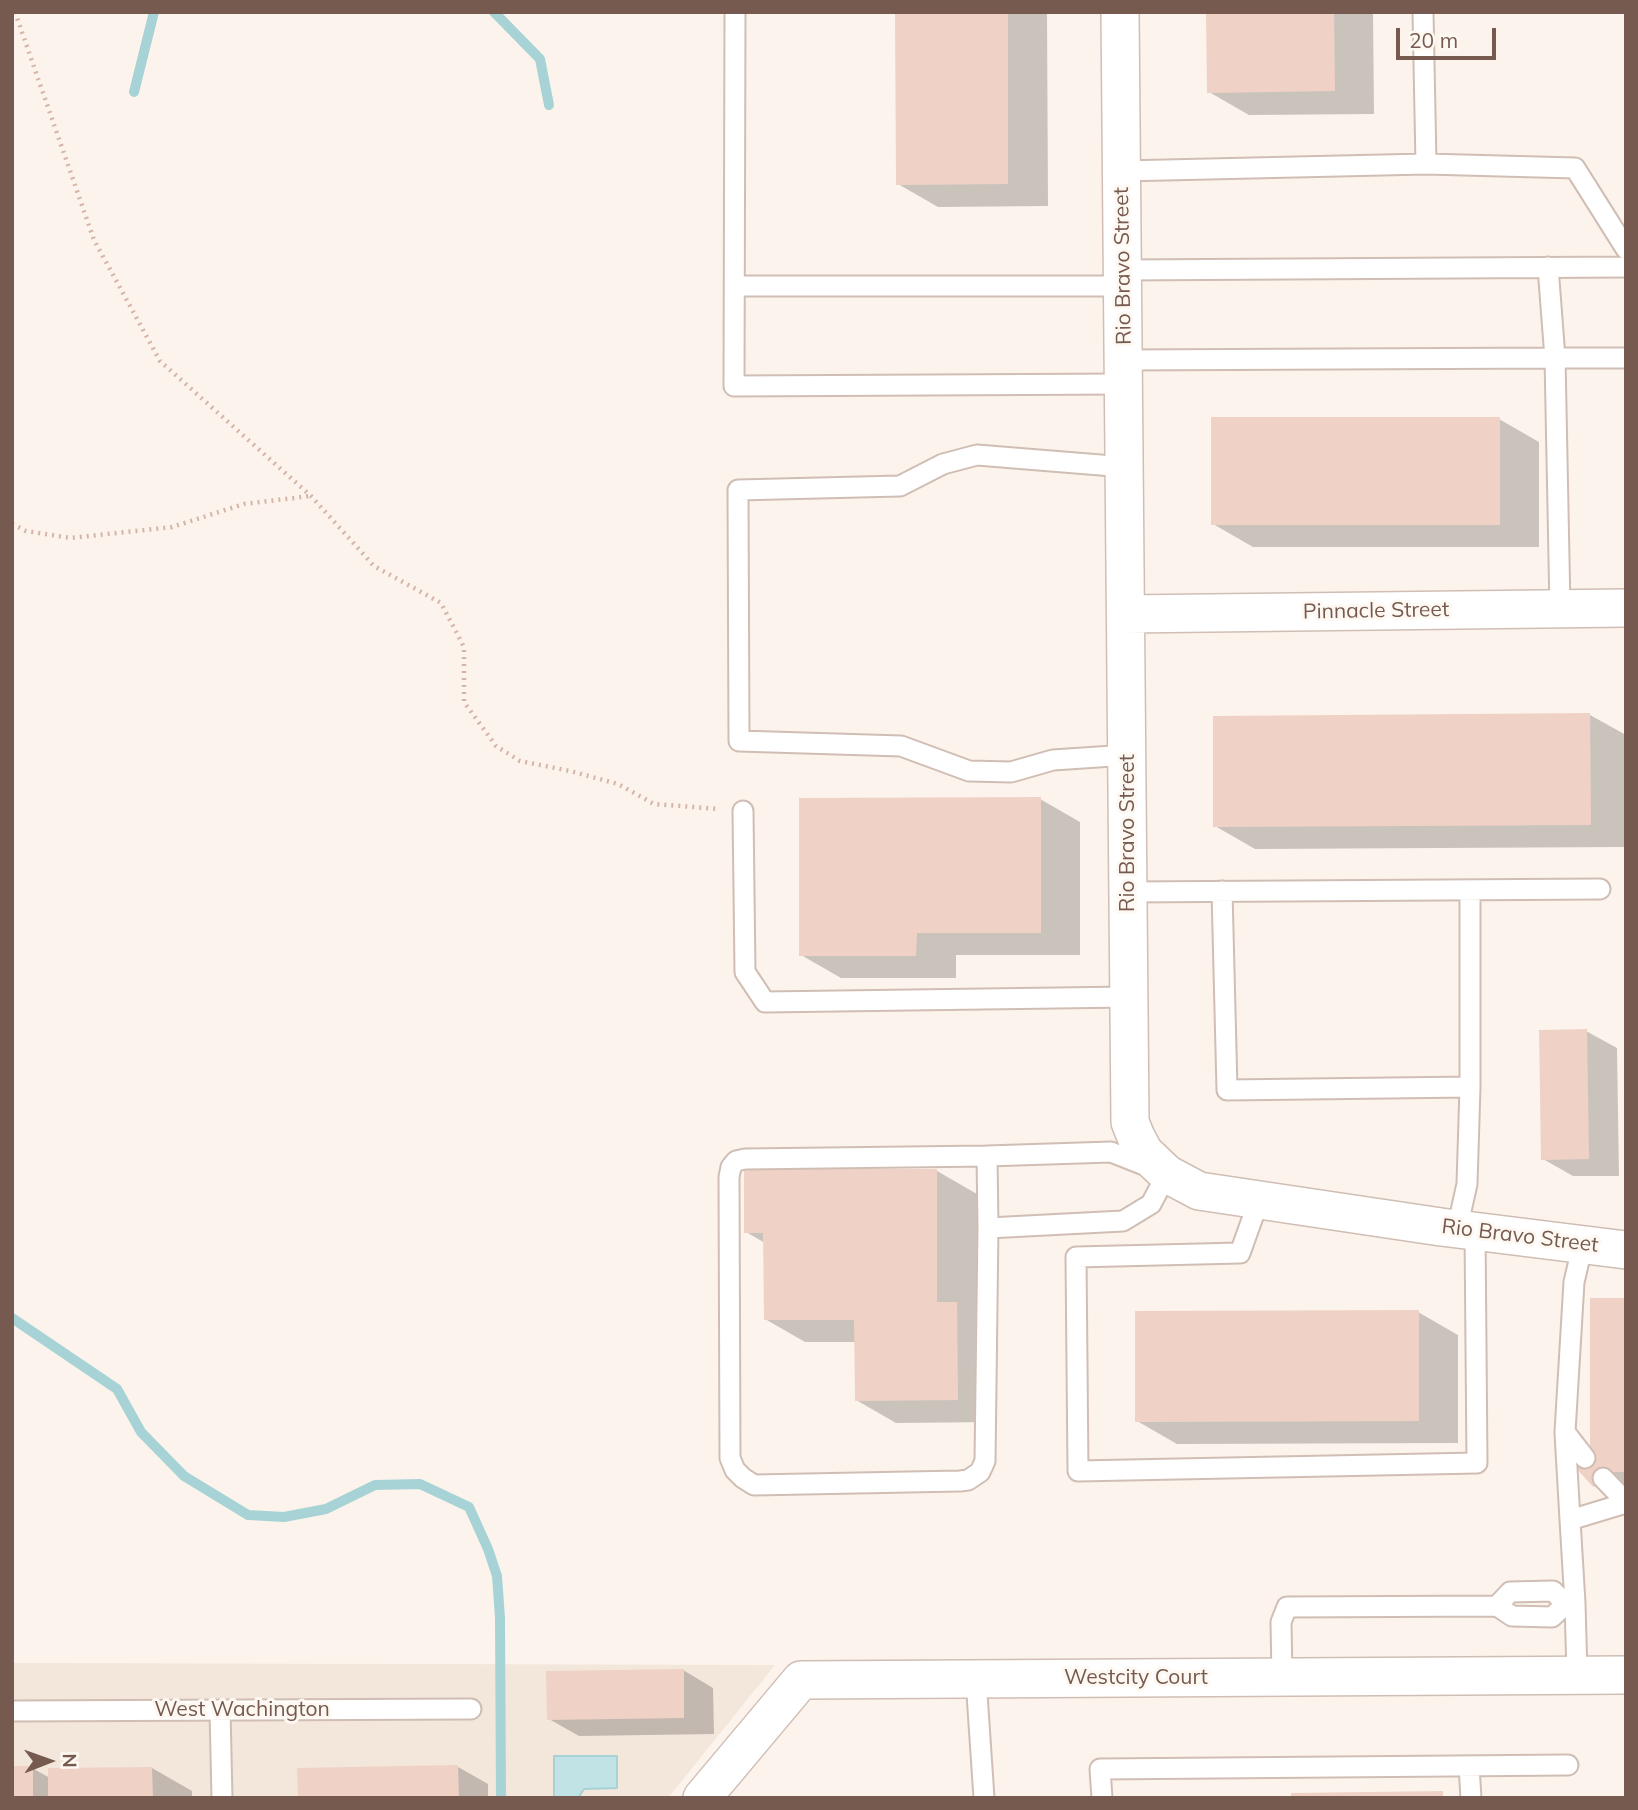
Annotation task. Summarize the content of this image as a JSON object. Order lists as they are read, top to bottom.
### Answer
{
  "streets": {
    "street": ["Rio Bravo Street", "Pinnacle Street", "Westcity Court"],
    "lane": ["West Wachington"]
  },
  "crossings": [
    ["Rio Bravo Street", "Pinnacle Street"]
  ],
  "scale_bar": "20 m",
  "north": "right"
}
